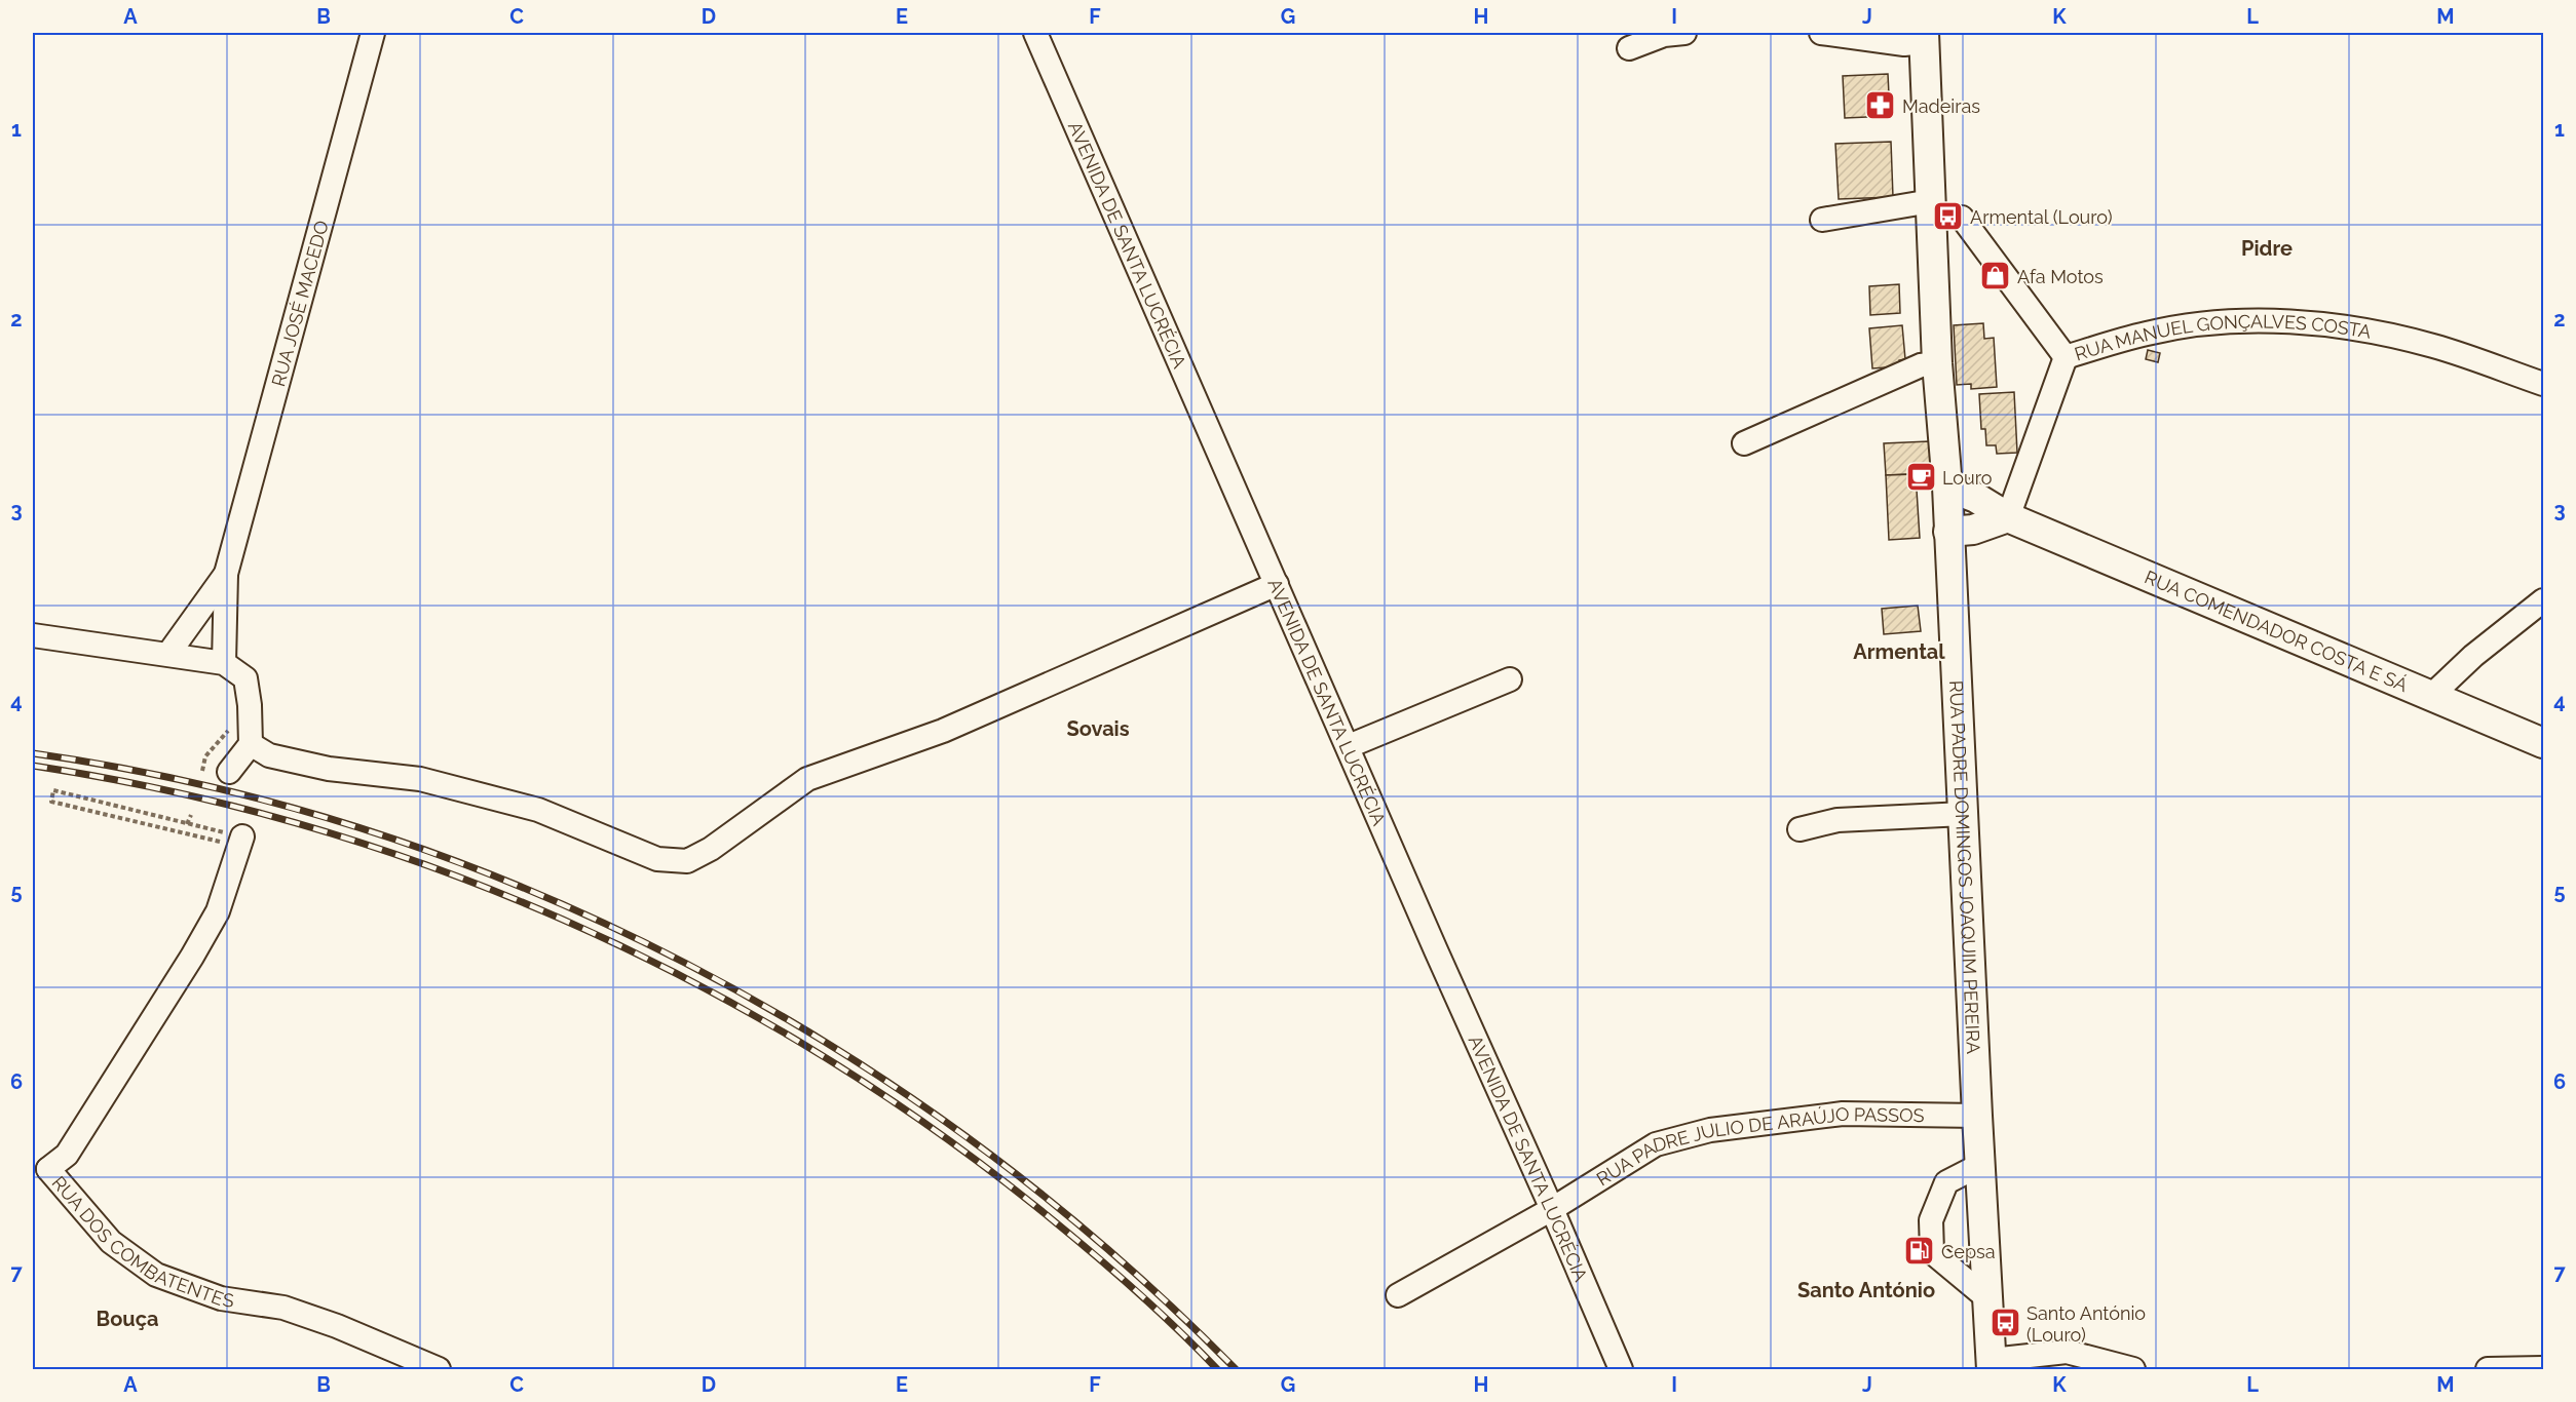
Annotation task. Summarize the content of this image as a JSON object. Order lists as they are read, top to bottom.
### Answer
{
  "streets": {
    "main road": ["RUA COMENDADOR COSTA E SÁ", "RUA PADRE DOMINGOS JOAQUIM PEREIRA"],
    "street": [
      "AVENIDA DE SANTA LUCRÉCIA",
      "RUA JOSÉ MACEDO",
      "RUA MANUEL GONÇALVES COSTA",
      "RUA PADRE JULIO DE ARAÚJO PASSOS",
      "RUA DOS COMBATENTES"
    ]
  },
  "crossings": [
    ["AVENIDA DE SANTA LUCRÉCIA", "RUA PADRE JULIO DE ARAÚJO PASSOS"],
    ["RUA MANUEL GONÇALVES COSTA", "RUA COMENDADOR COSTA E SÁ"],
    ["RUA COMENDADOR COSTA E SÁ", "RUA PADRE DOMINGOS JOAQUIM PEREIRA"],
    ["RUA PADRE DOMINGOS JOAQUIM PEREIRA", "RUA PADRE JULIO DE ARAÚJO PASSOS"]
  ],
  "districts": [
    "Pidre",
    "Armental",
    "Sovais",
    "Santo António",
    "Bouça"
  ],
  "places": {
    "pharmacy": ["Madeiras"],
    "bus stop": ["Armental (Louro)", "Santo António (Louro)"],
    "shop": ["Afa Motos"],
    "cafe": ["Louro"],
    "fuel station": ["Cepsa"]
  },
  "grid": {
    "columns": [
      "A",
      "B",
      "C",
      "D",
      "E",
      "F",
      "G",
      "H",
      "I",
      "J",
      "K",
      "L",
      "M"
    ],
    "rows": [
      "1",
      "2",
      "3",
      "4",
      "5",
      "6",
      "7"
    ]
  }
}
